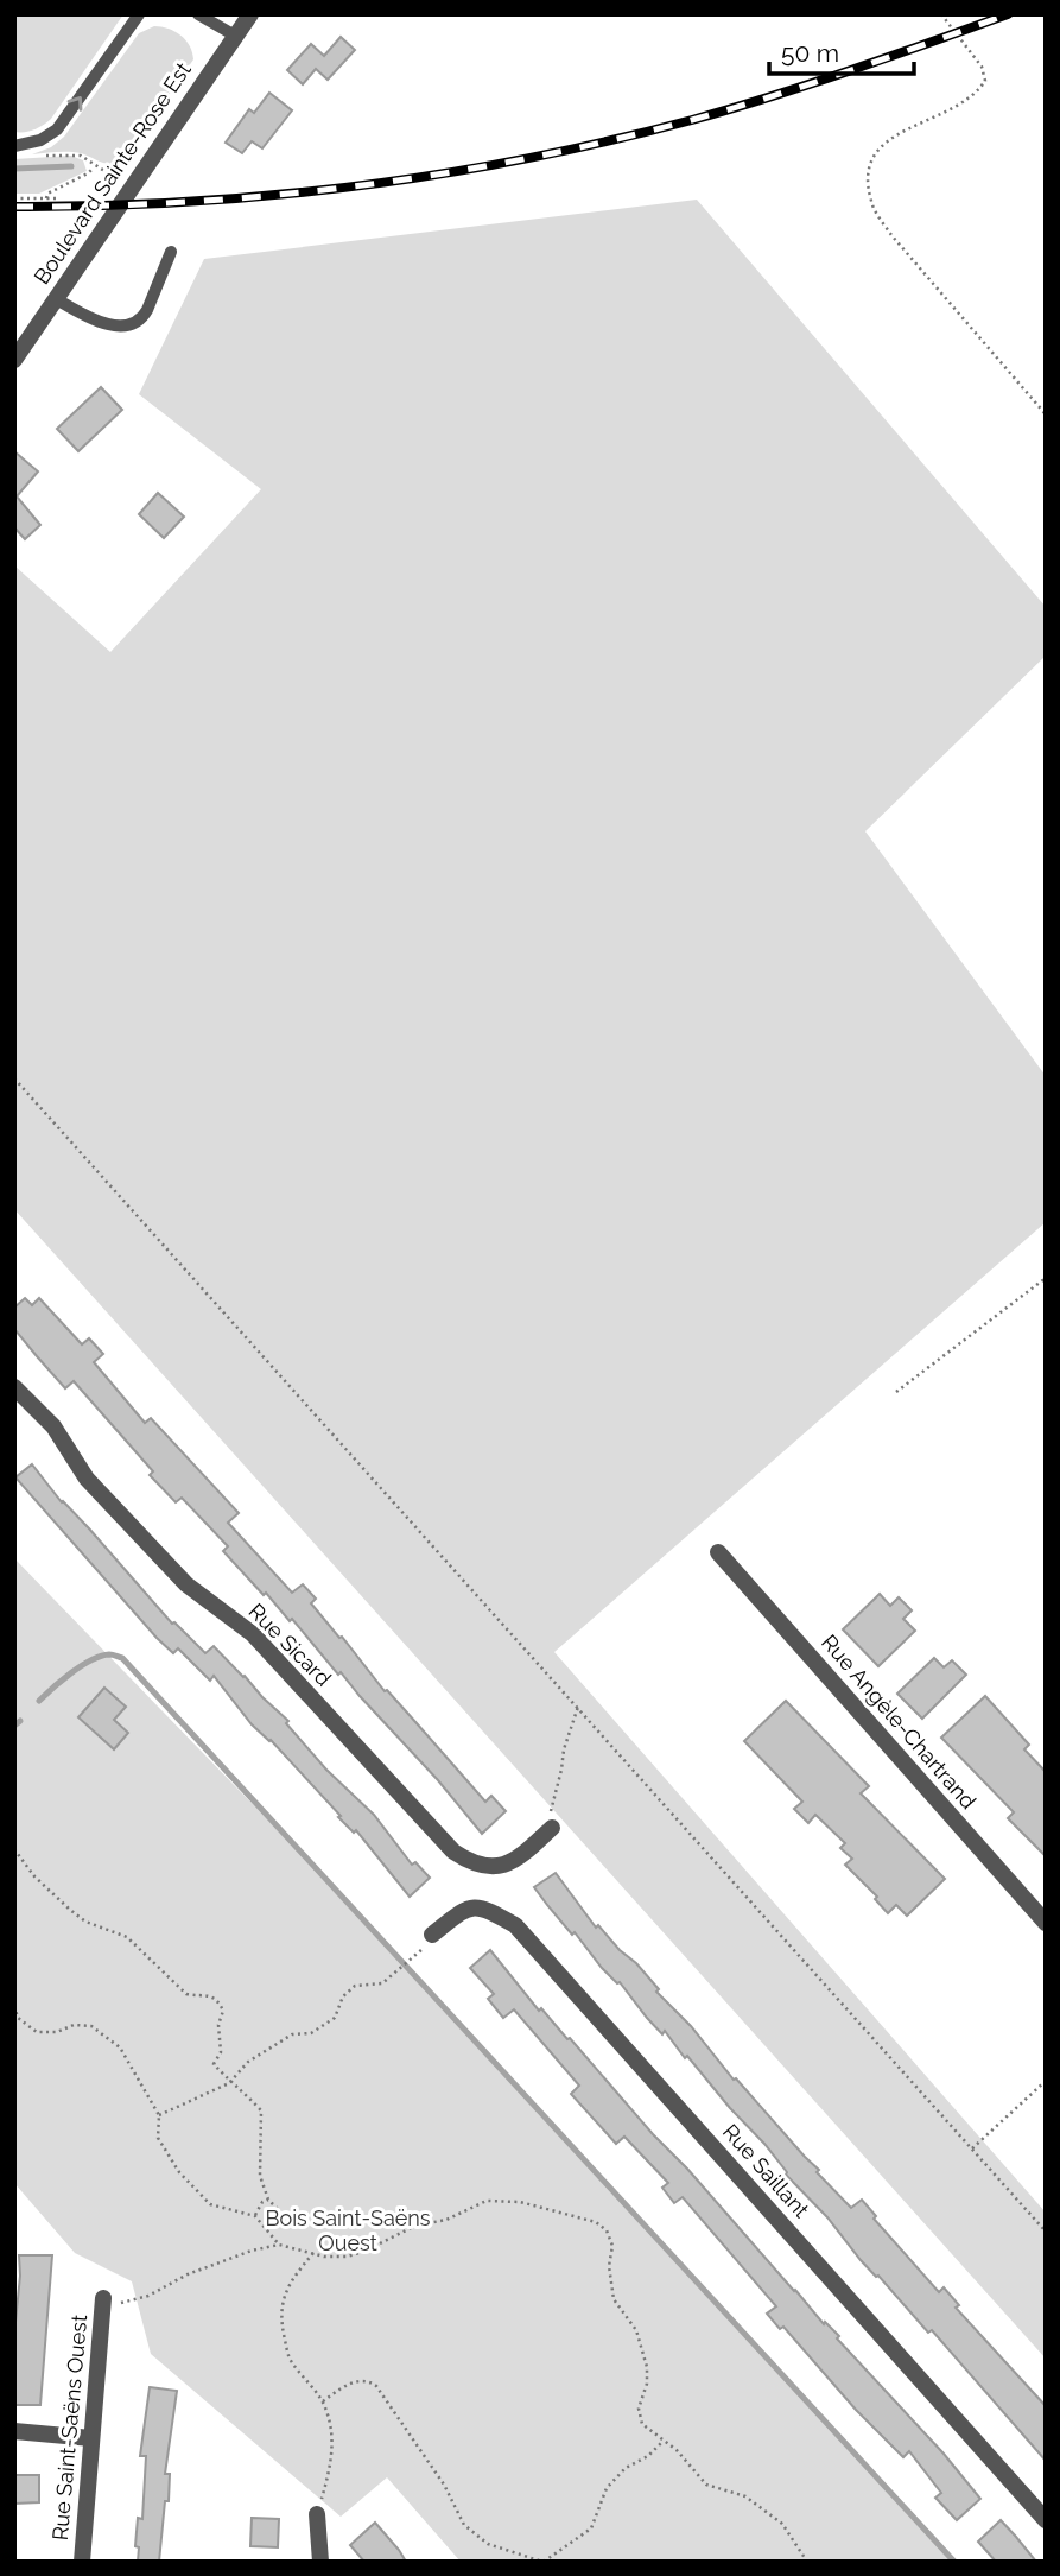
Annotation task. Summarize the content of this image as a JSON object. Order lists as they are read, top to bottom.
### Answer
{
  "streets": {
    "street": [
      "Boulevard Sainte-Rose Est",
      "Rue Sicard",
      "Rue Angèle-Chartrand",
      "Rue Saillant",
      "Rue Saint-Saëns Ouest"
    ]
  },
  "parks": ["Bois Saint-Saëns Ouest"],
  "scale_bar": "50 m"
}
